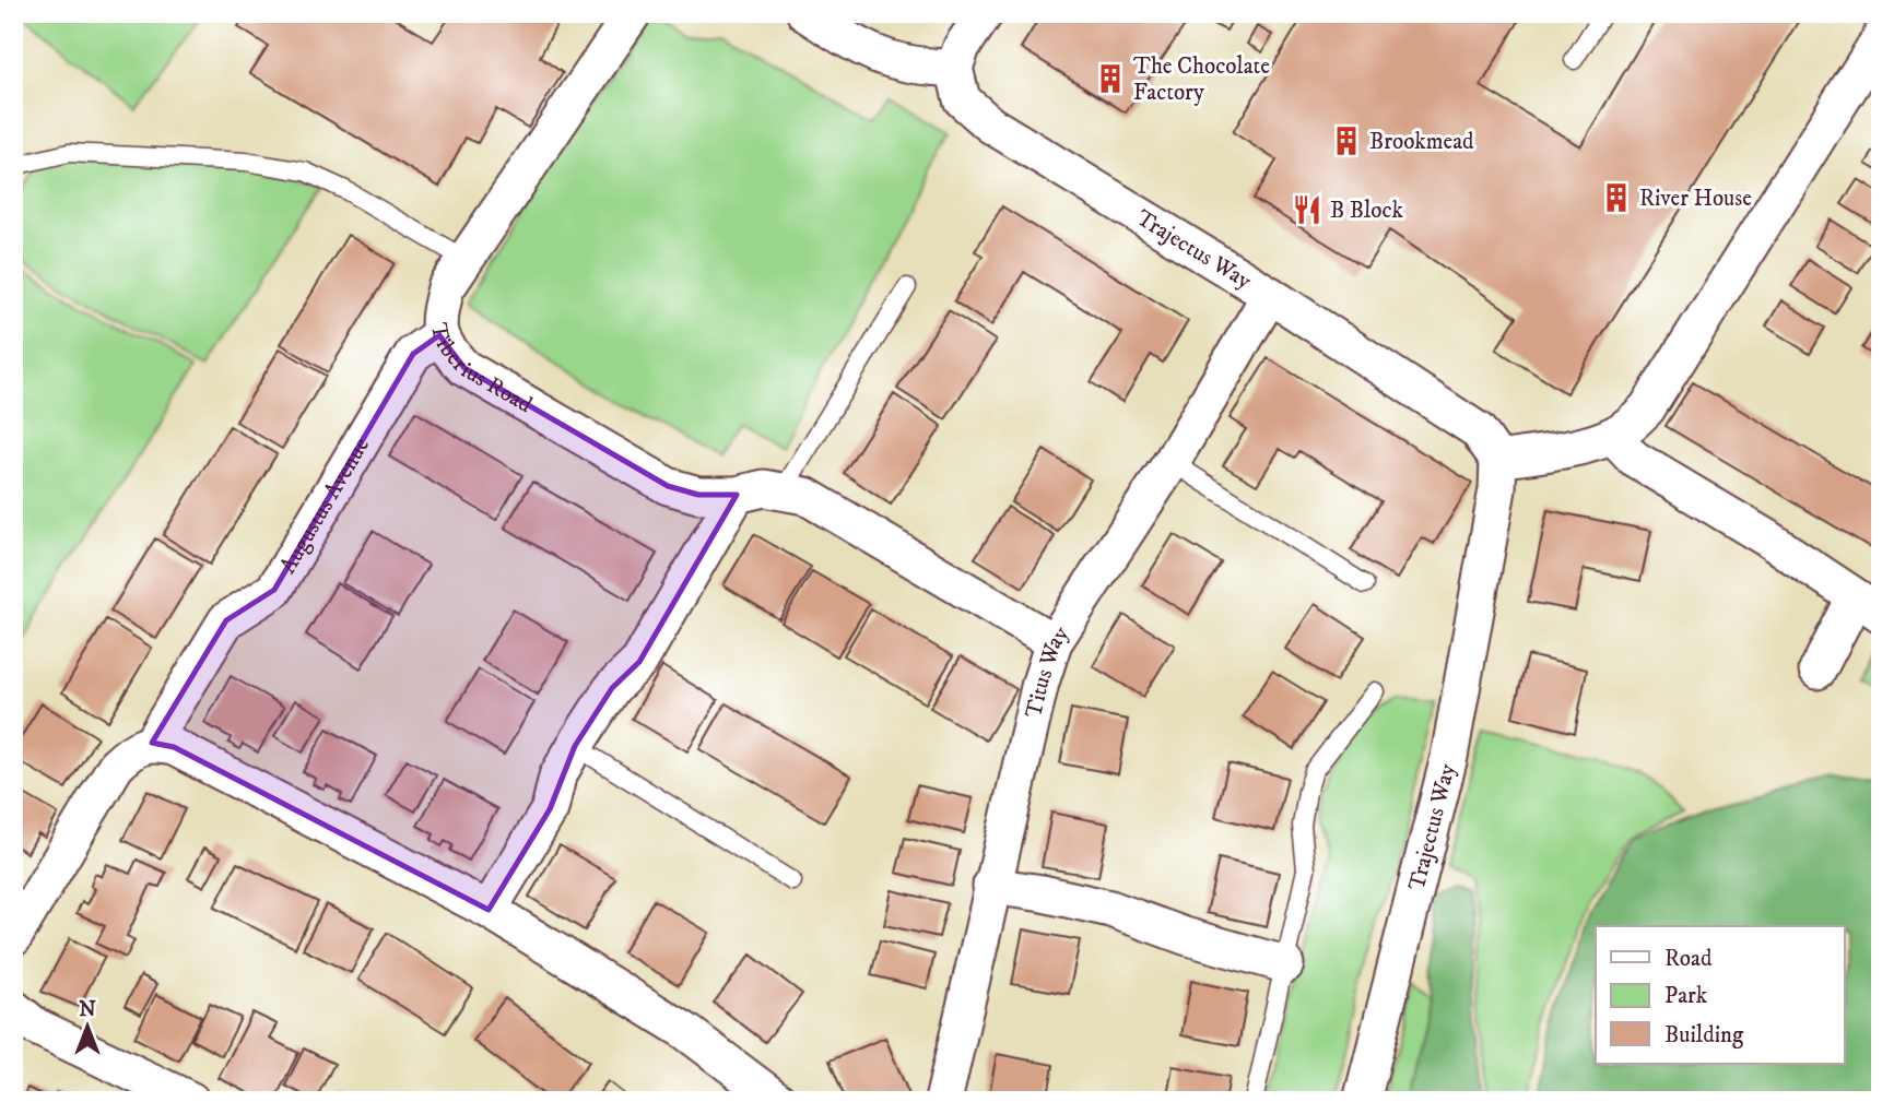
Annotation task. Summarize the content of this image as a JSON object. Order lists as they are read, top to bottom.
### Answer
{
  "streets": {
    "street": [
      "Trajectus Way",
      "Tiberius Road",
      "Augustus Avenue",
      "Titus Way"
    ]
  },
  "crossings": [
    ["Trajectus Way", "Titus Way"],
    ["Tiberius Road", "Augustus Avenue"],
    ["Tiberius Road", "Titus Way"]
  ],
  "places": {
    "building": ["The Chocolate Factory", "Brookmead", "River House"],
    "restaurant": ["B Block"]
  },
  "legend": ["Road", "Park", "Building"],
  "north": "top"
}
